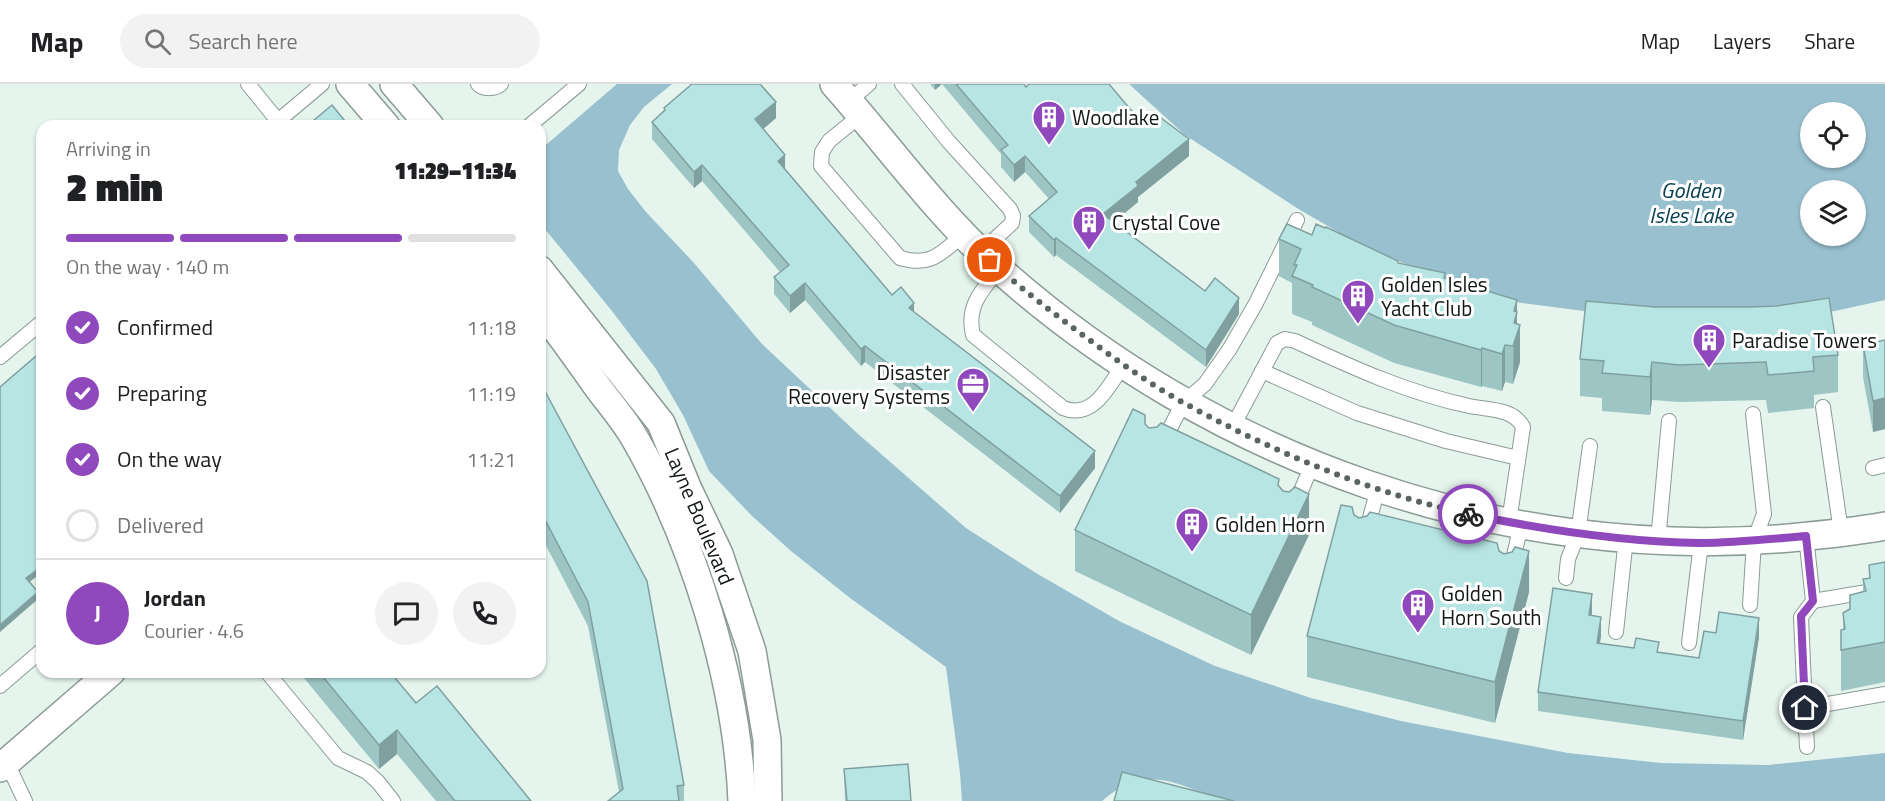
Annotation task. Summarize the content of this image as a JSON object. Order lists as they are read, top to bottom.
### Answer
{
  "streets": {
    "street": ["Layne Boulevard"]
  },
  "water": ["Golden Isles Lake"],
  "places": {
    "building": [
      "Woodlake",
      "Crystal Cove",
      "Golden Isles Yacht Club",
      "Paradise Towers",
      "Golden Horn",
      "Golden Horn South"
    ],
    "office": ["Disaster Recovery Systems"]
  },
  "page": {
    "header": "Map",
    "search": "Search here",
    "nav": ["Map", "Layers", "Share"],
    "heading": ["2 min", "Arriving in", "11:29–11:34"],
    "panel": ["Jordan", "Courier · 4.6"],
    "bar": "On the way · 140 m",
    "list": [
      ["Confirmed", "11:18"],
      ["Preparing", "11:19"],
      ["On the way", "11:21"],
      "Delivered"
    ],
    "round": "J"
  }
}
